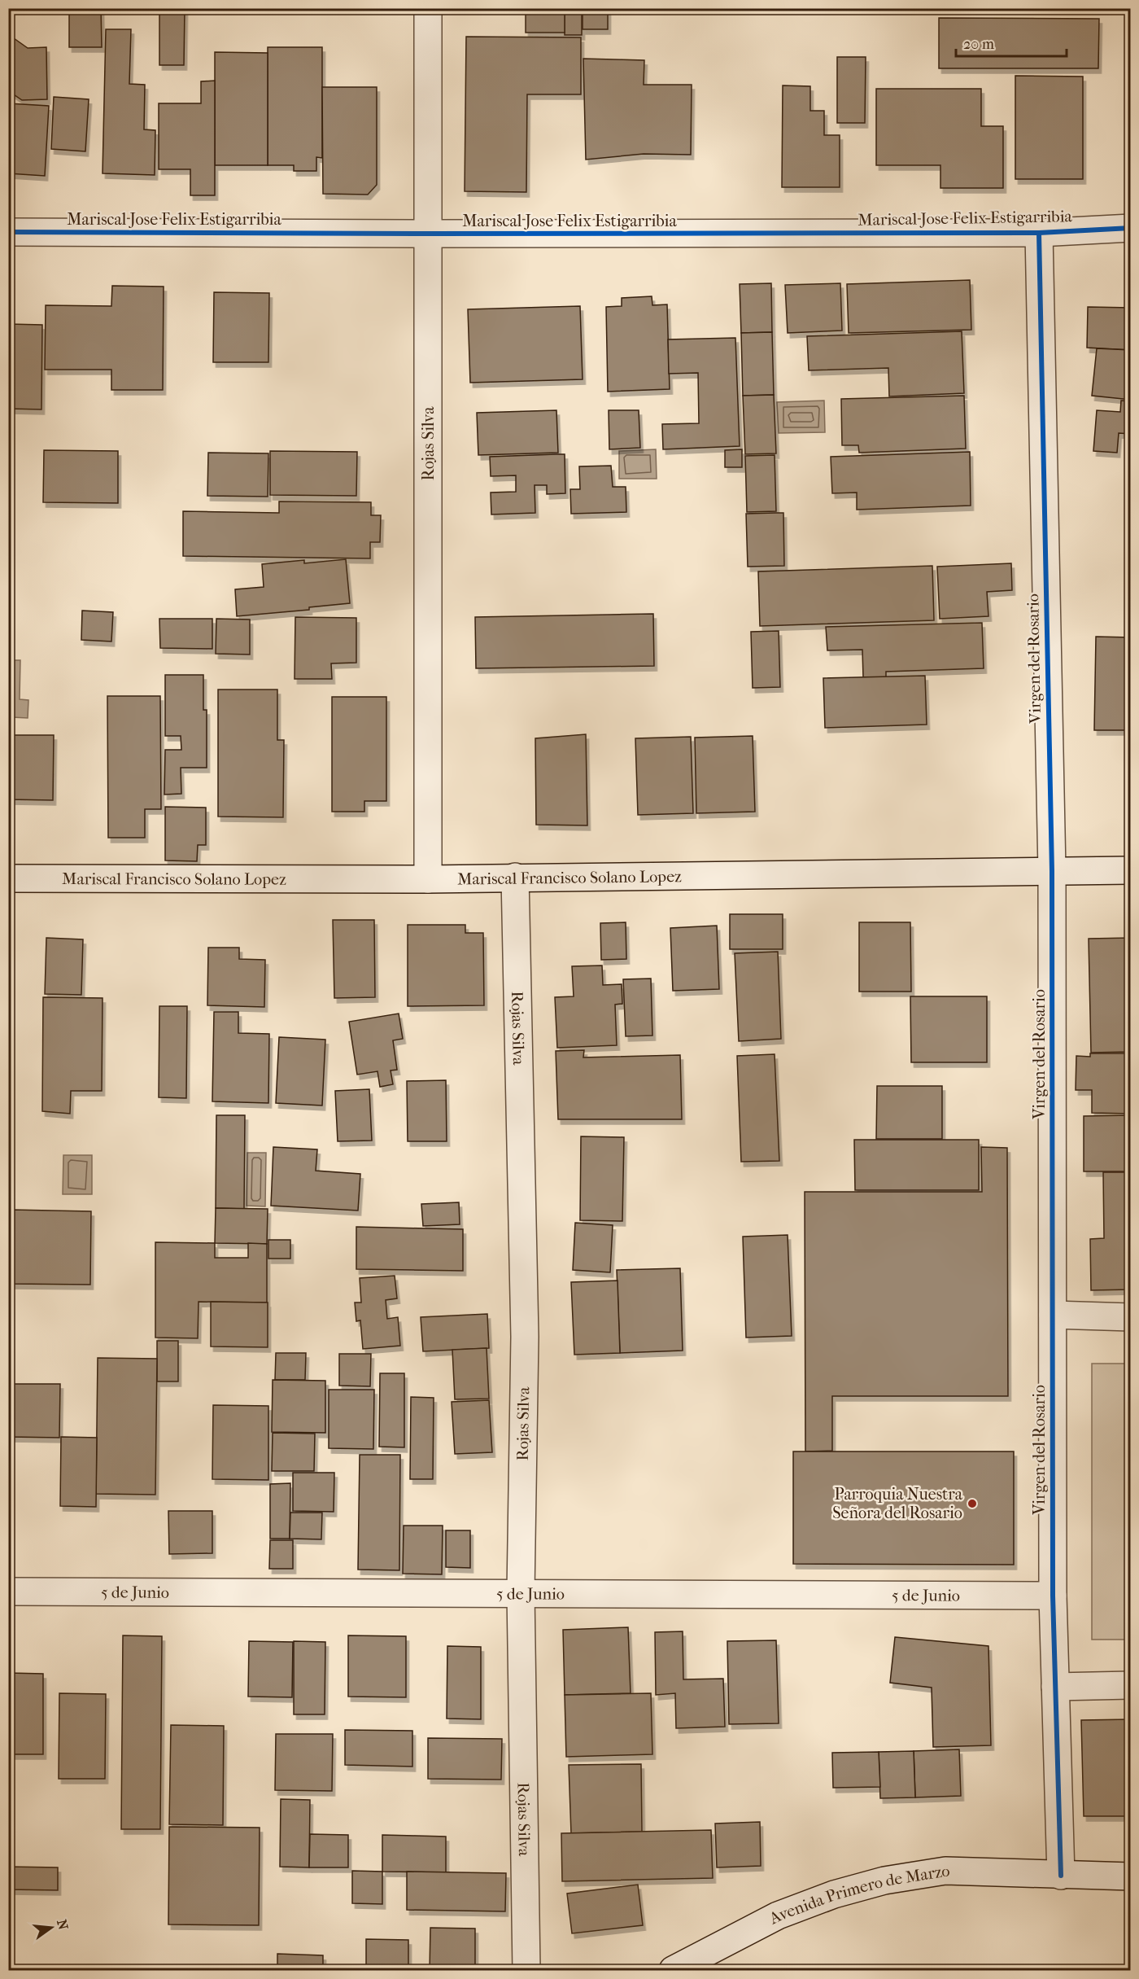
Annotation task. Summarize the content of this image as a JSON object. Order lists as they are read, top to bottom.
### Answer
{
  "streets": {
    "street": [
      "Mariscal Jose Felix Estigarribia",
      "Rojas Silva",
      "Virgen del Rosario",
      "Mariscal Francisco Solano Lopez",
      "5 de Junio",
      "Avenida Primero de Marzo"
    ]
  },
  "crossings": [
    ["Mariscal Jose Felix Estigarribia", "Rojas Silva"],
    ["Mariscal Jose Felix Estigarribia", "Virgen del Rosario"],
    ["Rojas Silva", "Mariscal Francisco Solano Lopez"],
    ["Rojas Silva", "5 de Junio"],
    ["Virgen del Rosario", "Mariscal Francisco Solano Lopez"],
    ["Virgen del Rosario", "5 de Junio"],
    ["Virgen del Rosario", "Avenida Primero de Marzo"]
  ],
  "places": ["Parroquia Nuestra Señora del Rosario"],
  "scale_bar": "20 m",
  "north": "right"
}
